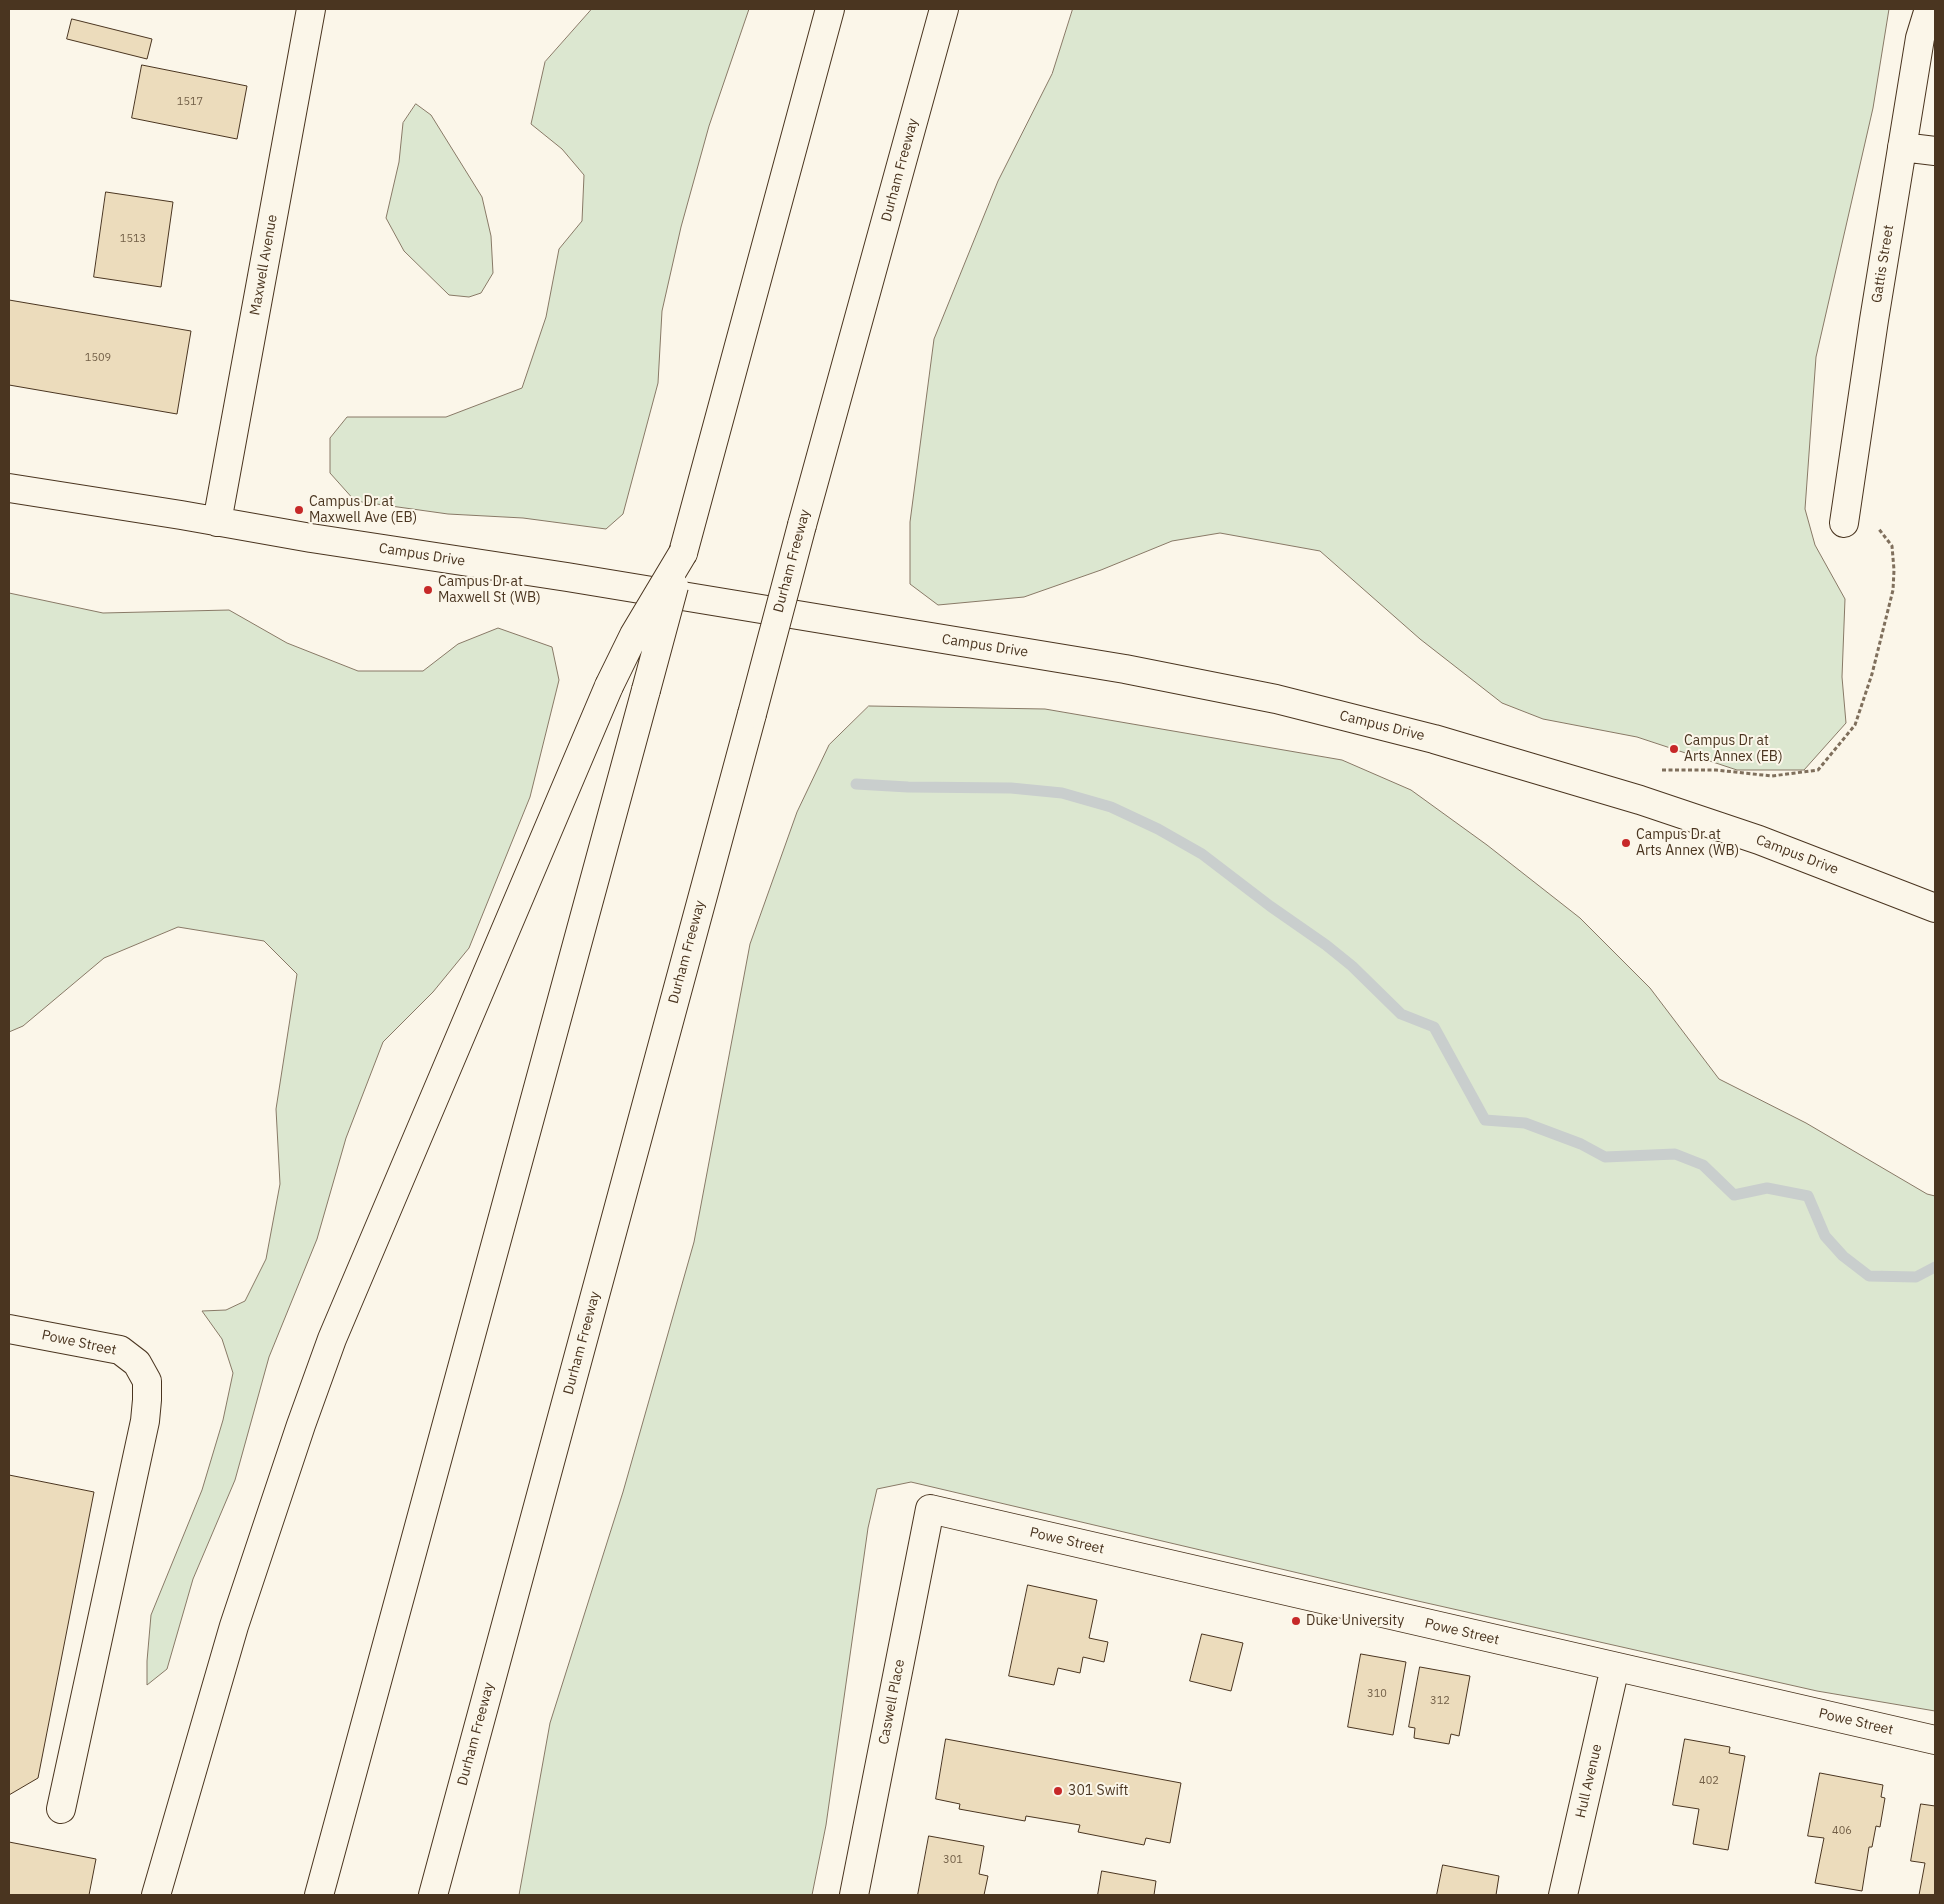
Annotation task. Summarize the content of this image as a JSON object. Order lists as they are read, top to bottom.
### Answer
{
  "streets": {
    "main road": [
      "Durham Freeway",
      "Gattis Street",
      "Maxwell Avenue",
      "Campus Drive",
      "Powe Street",
      "Caswell Place",
      "Hull Avenue"
    ]
  },
  "crossings": [
    ["Maxwell Avenue", "Campus Drive"],
    ["Powe Street", "Caswell Place"],
    ["Powe Street", "Hull Avenue"]
  ],
  "places": [
    "Campus Dr at Maxwell Ave (EB)",
    "Campus Dr at Maxwell St (WB)",
    "Campus Dr at Arts Annex (EB)",
    "Campus Dr at Arts Annex (WB)",
    "Duke University",
    "301 Swift"
  ],
  "house_numbers": [
    "1517",
    "1513",
    "1509",
    "310",
    "312",
    "402",
    "406",
    "301"
  ]
}
